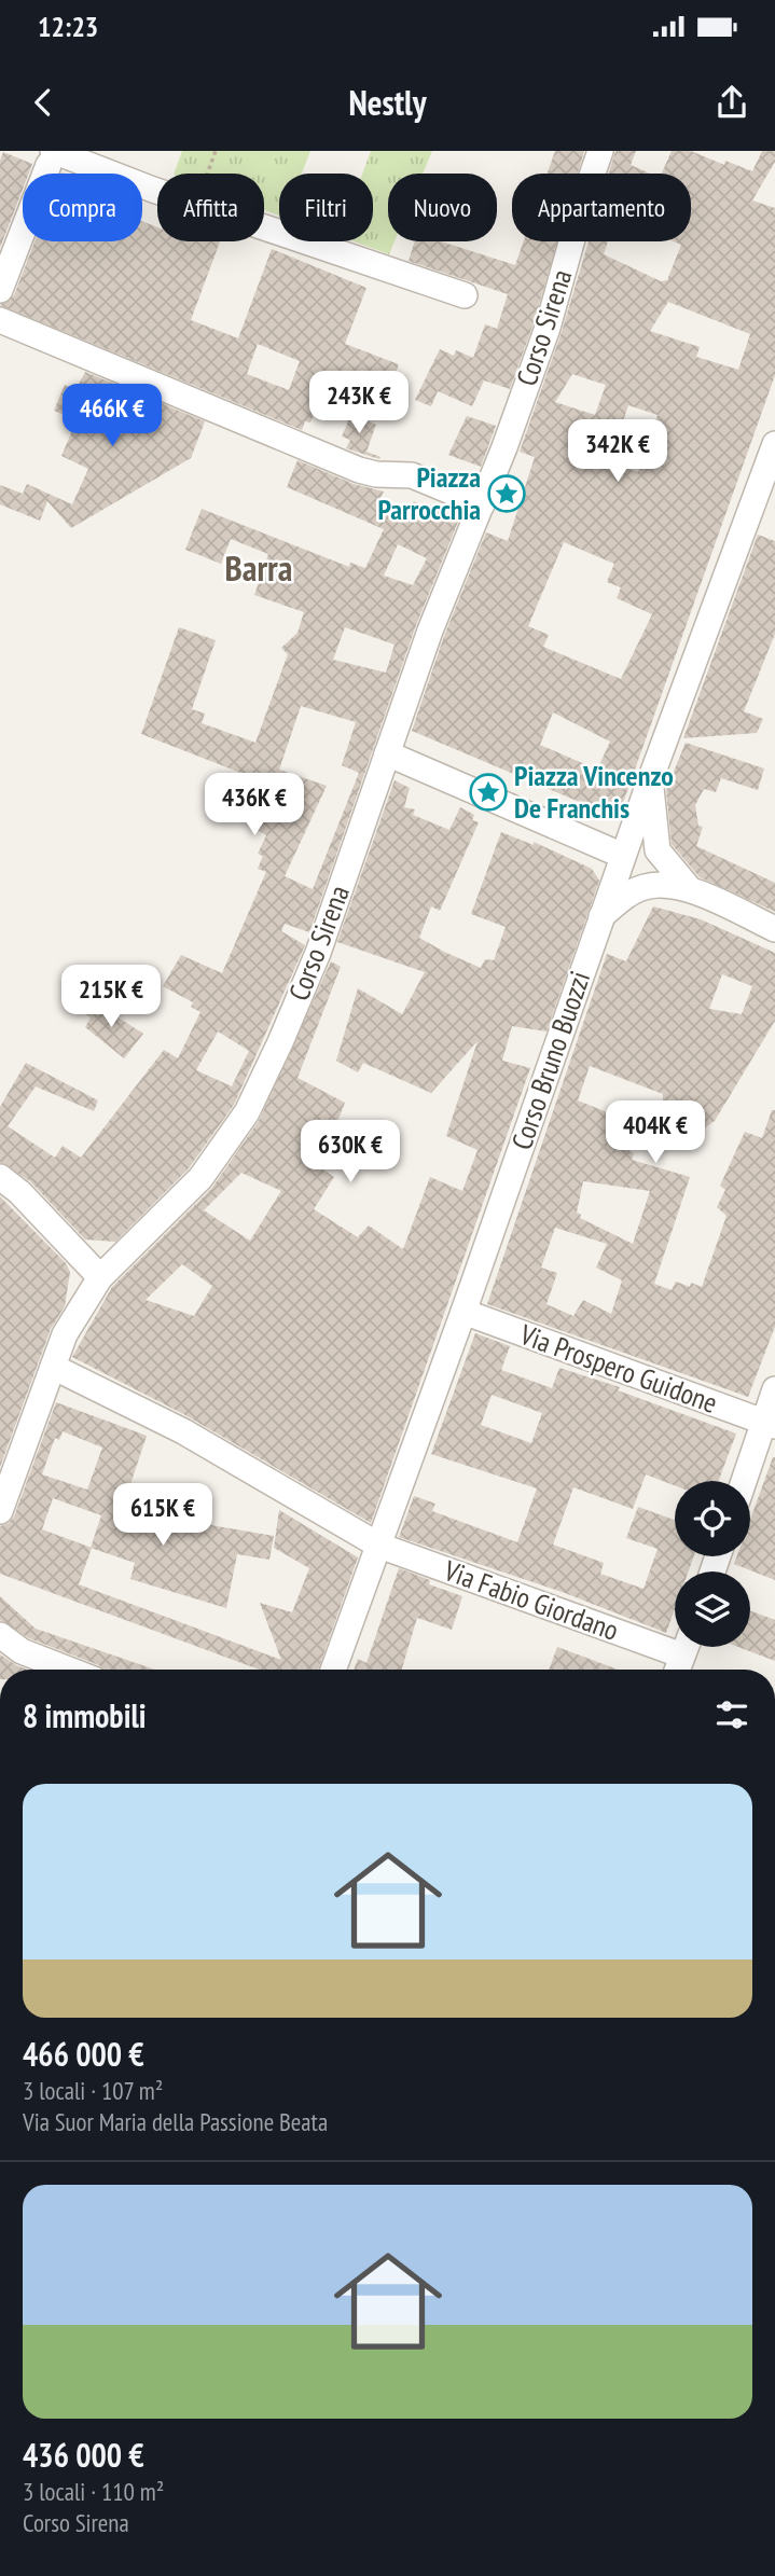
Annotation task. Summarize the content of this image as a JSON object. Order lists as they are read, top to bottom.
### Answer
{
  "streets": {
    "street": [
      "Corso Sirena",
      "Corso Bruno Buozzi",
      "Via Prospero Guidone",
      "Via Fabio Giordano"
    ]
  },
  "crossings": [
    ["Corso Sirena", "Via Fabio Giordano"],
    ["Corso Bruno Buozzi", "Via Prospero Guidone"],
    ["Corso Bruno Buozzi", "Via Fabio Giordano"]
  ],
  "districts": ["Barra"],
  "places": {
    "place": ["Piazza Parrocchia", "Piazza Vincenzo De Franchis"]
  },
  "page": {
    "status": "12:23",
    "header": "Nestly",
    "chip": [
      "Compra",
      "Affitta",
      "Filtri",
      "Nuovo",
      "Appartamento"
    ],
    "price": [
      "243K €",
      "466K €",
      "342K €",
      "436K €",
      "215K €",
      "404K €",
      "630K €",
      "615K €"
    ],
    "heading": "8 immobili",
    "list": [
      {
        "name": "466 000 €",
        "note": "3 locali · 107 m² · Via Suor Maria della Passione Beata"
      },
      {
        "name": "436 000 €",
        "note": "3 locali · 110 m² · Corso Sirena"
      }
    ]
  }
}
